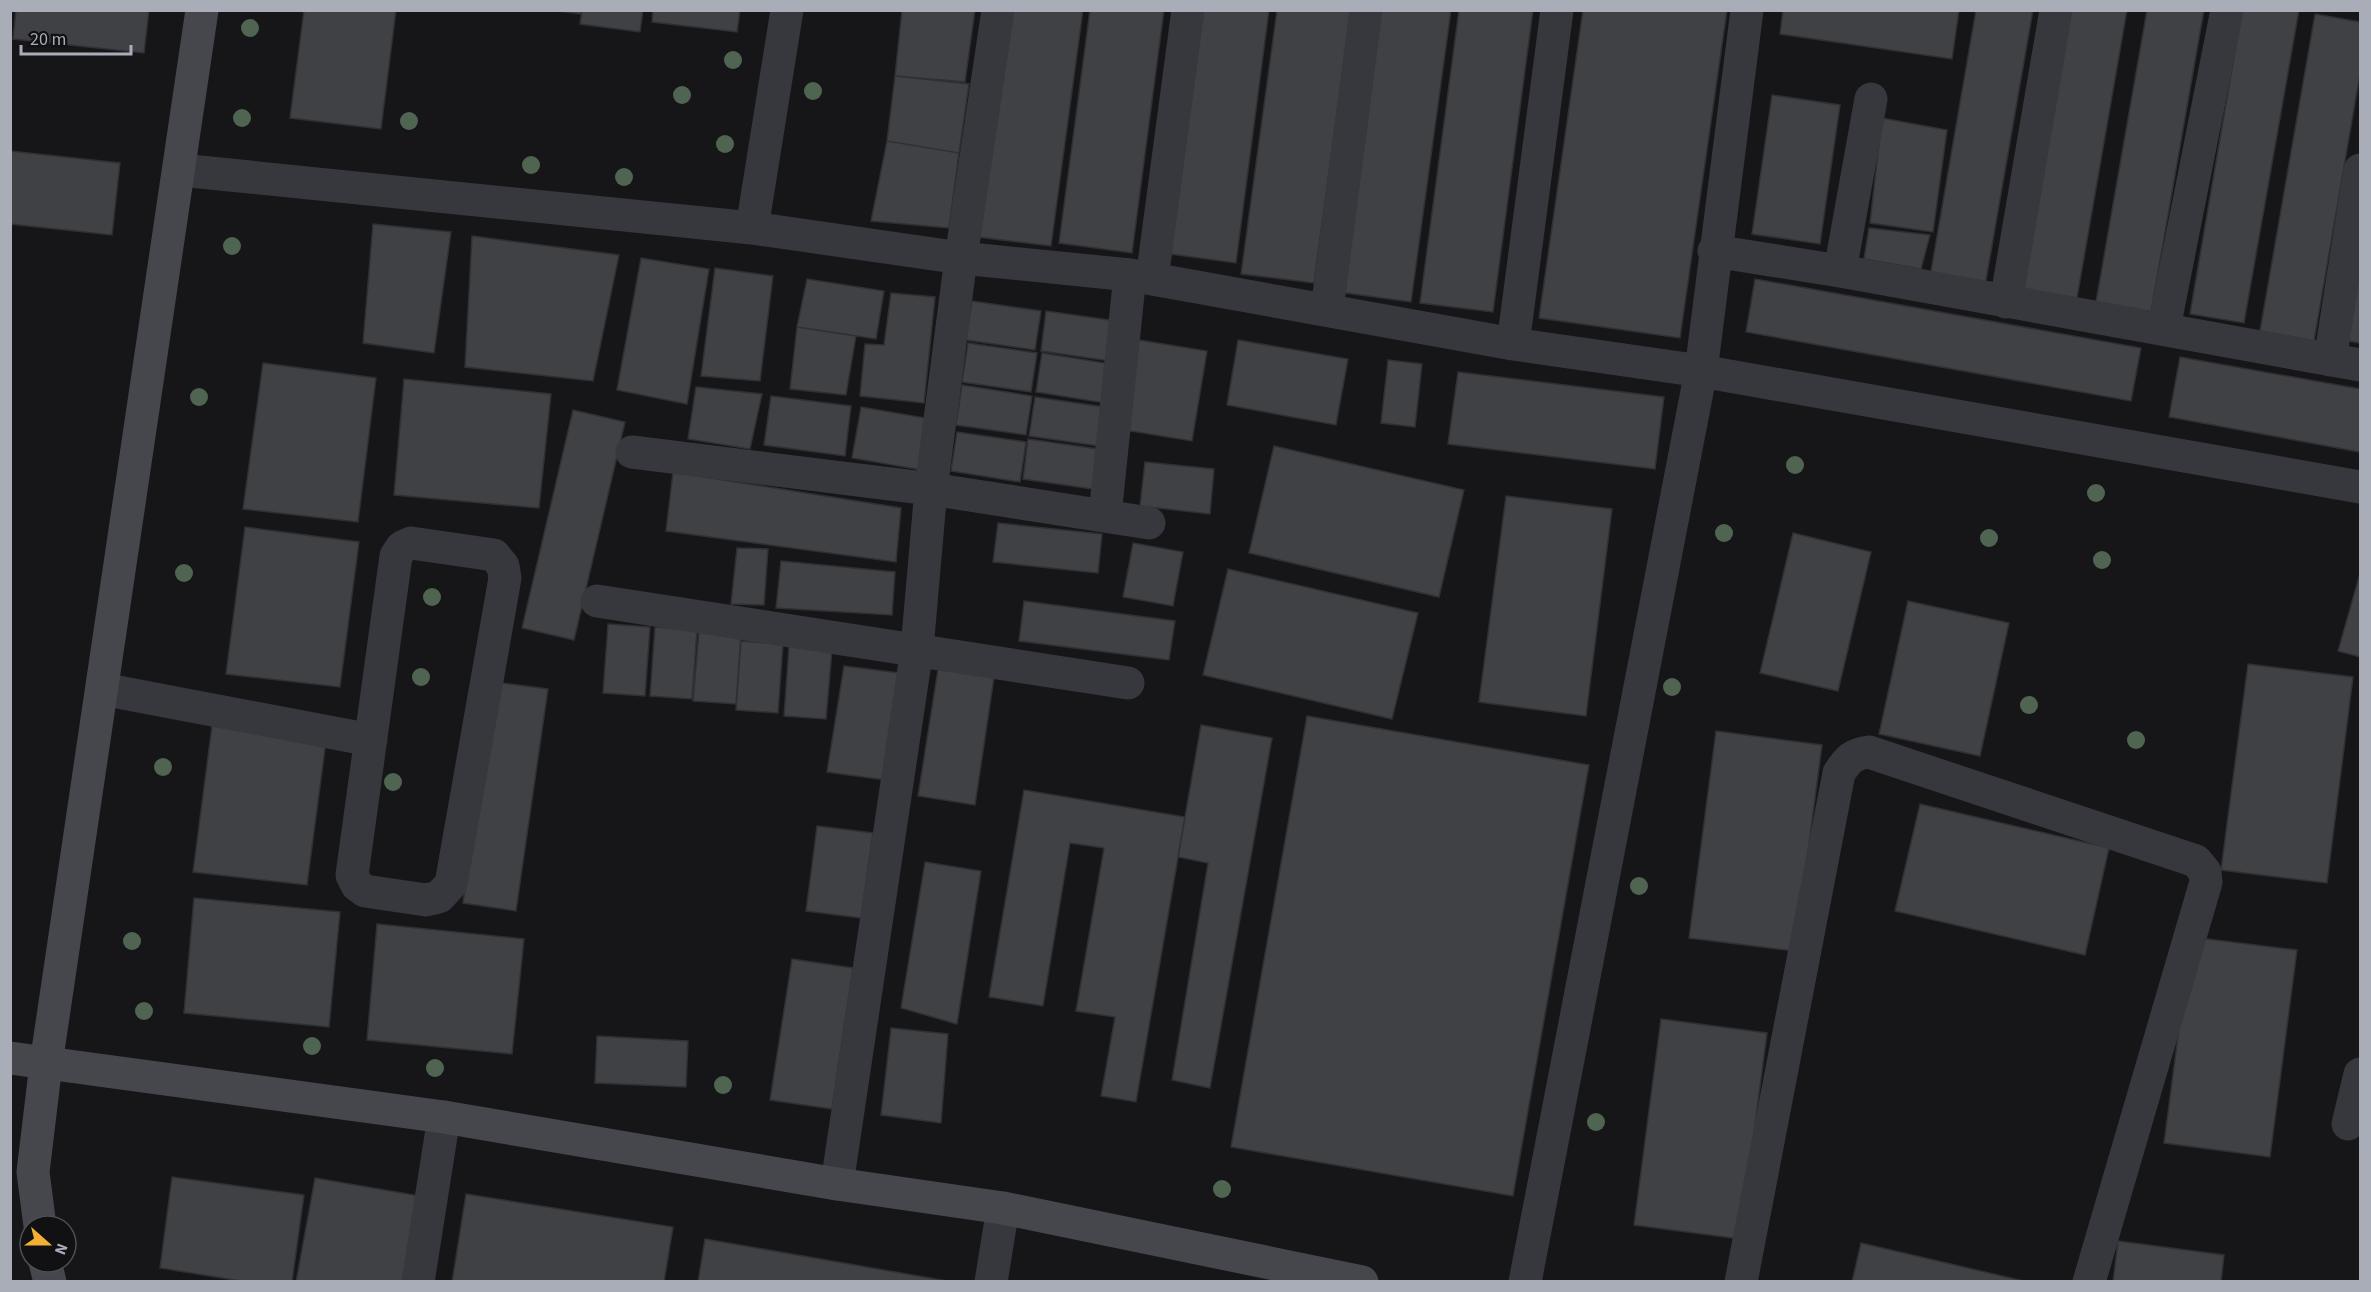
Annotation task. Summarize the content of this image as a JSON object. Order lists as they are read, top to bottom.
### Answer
{
  "scale_bar": "20 m",
  "north": "right"
}
